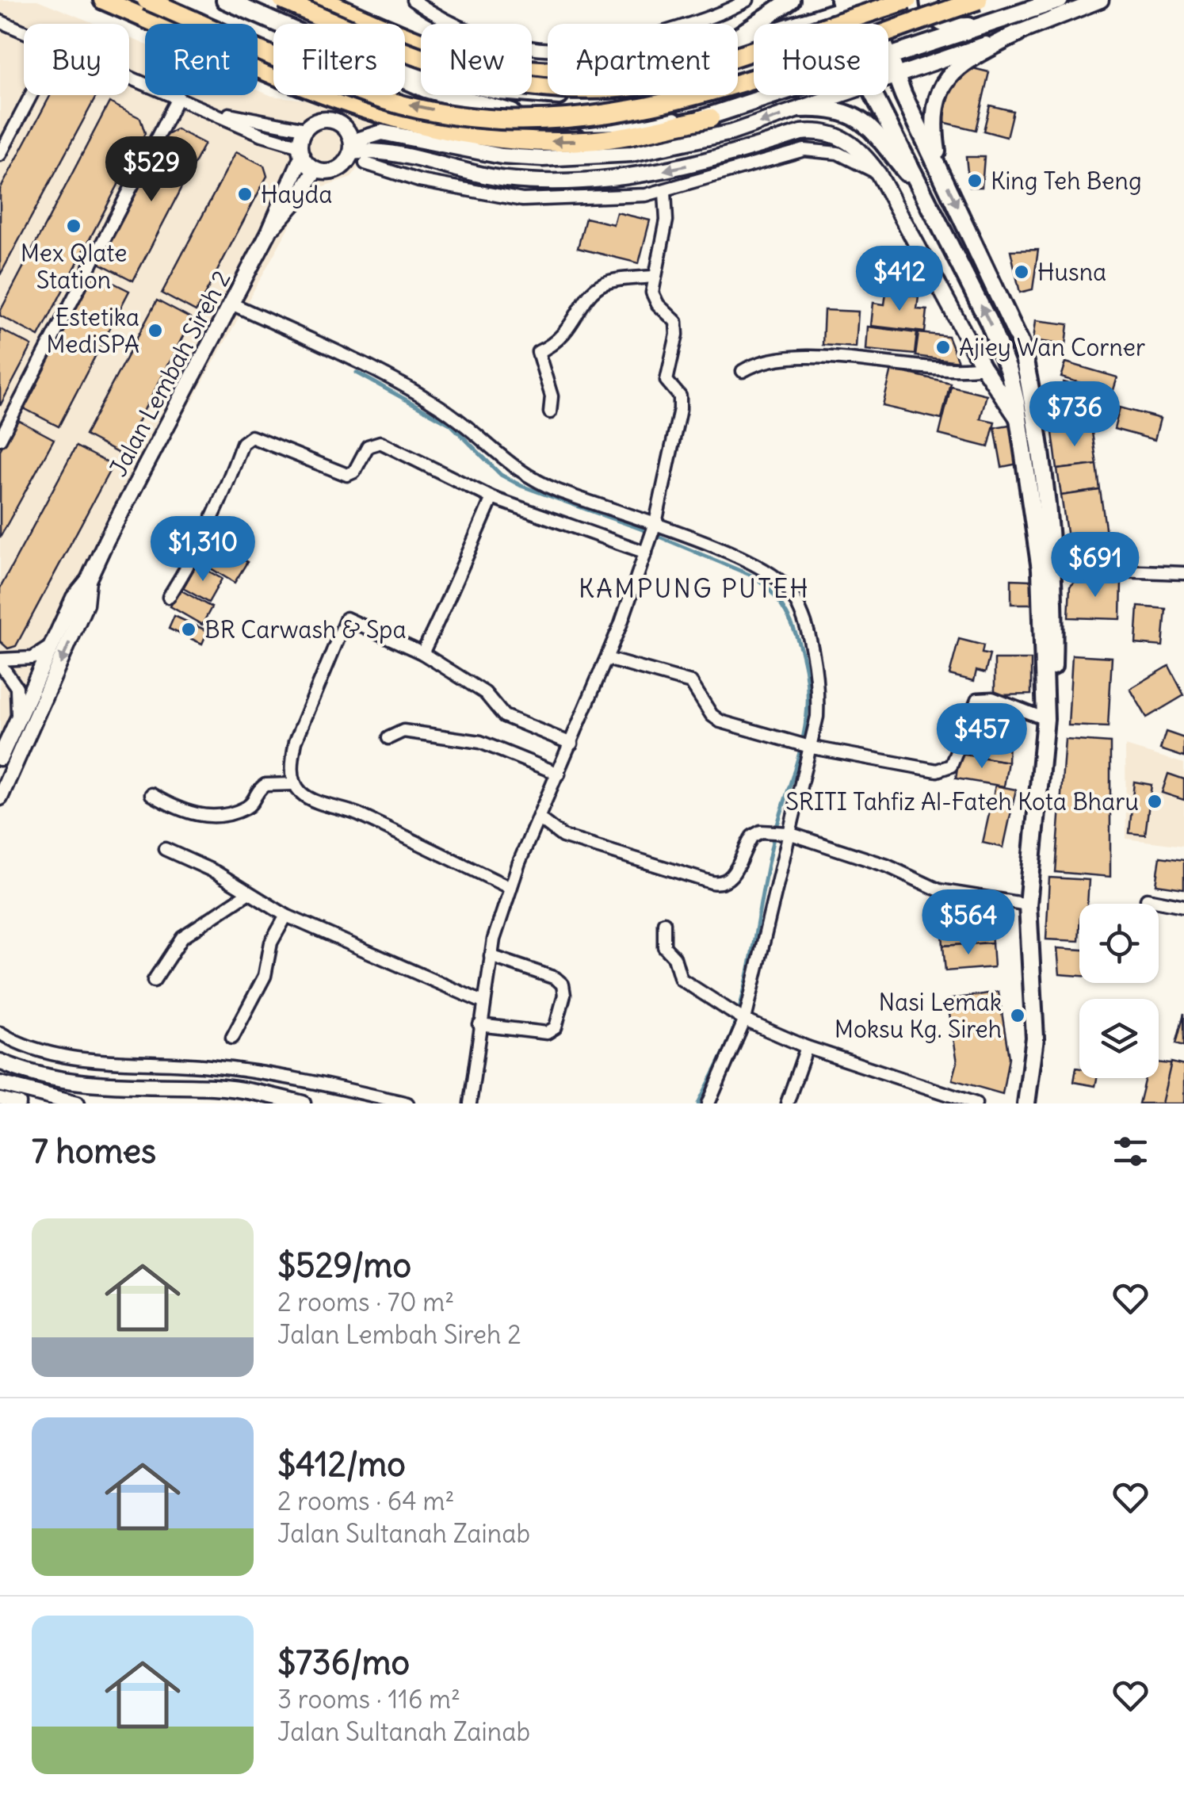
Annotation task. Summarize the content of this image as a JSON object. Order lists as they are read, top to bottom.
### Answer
{
  "streets": {
    "street": ["Jalan Lembah Sireh 2"]
  },
  "districts": ["KAMPUNG PUTEH"],
  "places": [
    "King Teh Beng",
    "Hayda",
    "Mex Qlate Station",
    "Husna",
    "Estetika MediSPA",
    "Ajiey Wan Corner",
    "BR Carwash & Spa",
    "SRITI Tahfiz Al-Fateh Kota Bharu",
    "Nasi Lemak Moksu Kg. Sireh"
  ],
  "page": {
    "chip": [
      "Buy",
      "Rent",
      "Filters",
      "New",
      "Apartment",
      "House"
    ],
    "price": [
      "$529",
      "$412",
      "$736",
      "$1,310",
      "$691",
      "$457",
      "$564"
    ],
    "heading": "7 homes",
    "list": [
      {
        "name": "$529/mo",
        "note": "2 rooms · 70 m² · Jalan Lembah Sireh 2"
      },
      {
        "name": "$412/mo",
        "note": "2 rooms · 64 m² · Jalan Sultanah Zainab"
      },
      {
        "name": "$736/mo",
        "note": "3 rooms · 116 m² · Jalan Sultanah Zainab"
      }
    ]
  }
}
